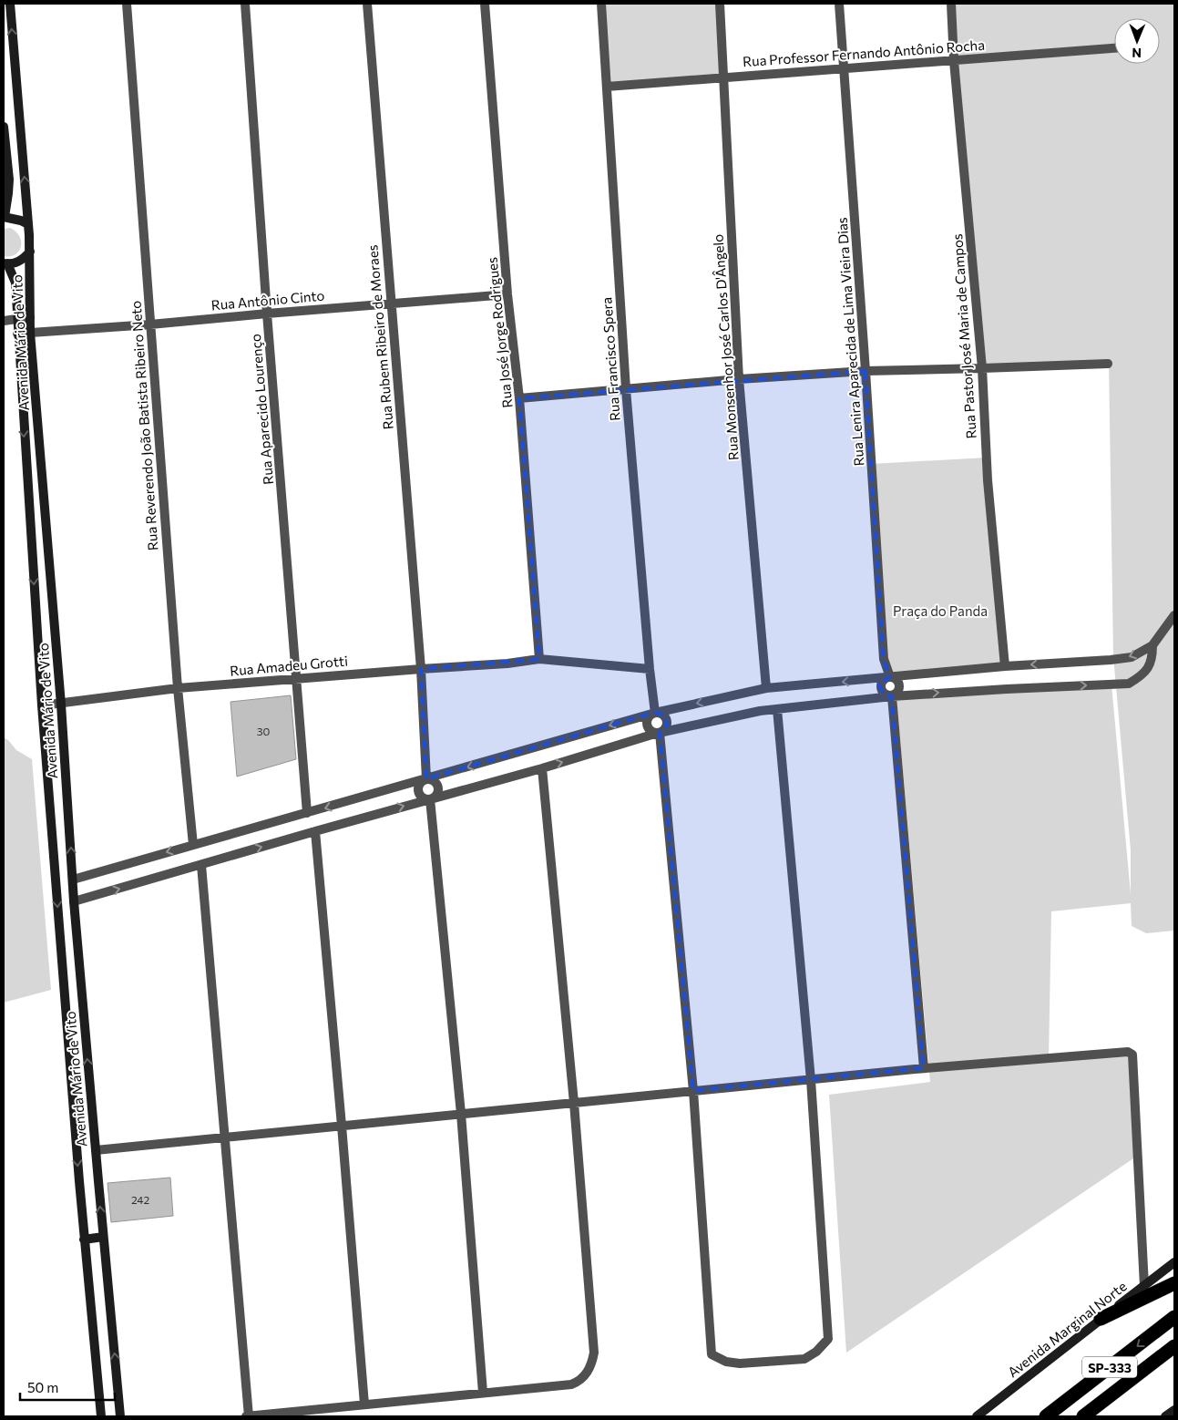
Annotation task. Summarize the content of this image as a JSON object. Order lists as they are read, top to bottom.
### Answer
{
  "streets": {
    "highway": ["SP-333"],
    "main road": ["Avenida Mário de Vito", "Avenida Marginal Norte"],
    "street": [
      "Rua Professor Fernando Antônio Rocha",
      "Rua Antônio Cinto",
      "Rua José Jorge Rodrigues",
      "Rua Pastor José Maria de Campos",
      "Rua Rubem Ribeiro de Moraes",
      "Rua Lenira Aparecida de Lima Vieira Dias",
      "Rua Monsenhor José Carlos D'Ângelo",
      "Rua Francisco Spera",
      "Rua Aparecido Lourenço",
      "Rua Reverendo João Batista Ribeiro Neto",
      "Rua Amadeu Grotti"
    ]
  },
  "crossings": [
    ["Rua Professor Fernando Antônio Rocha", "Rua Pastor José Maria de Campos"],
    ["Rua Professor Fernando Antônio Rocha", "Rua Lenira Aparecida de Lima Vieira Dias"],
    ["Rua Professor Fernando Antônio Rocha", "Rua Monsenhor José Carlos D'Ângelo"],
    ["Rua Professor Fernando Antônio Rocha", "Rua Francisco Spera"],
    ["Rua Antônio Cinto", "Rua José Jorge Rodrigues"],
    ["Rua Antônio Cinto", "Rua Rubem Ribeiro de Moraes"],
    ["Rua Antônio Cinto", "Avenida Mário de Vito"],
    ["Rua Antônio Cinto", "Rua Aparecido Lourenço"],
    ["Rua Antônio Cinto", "Rua Reverendo João Batista Ribeiro Neto"],
    ["Rua José Jorge Rodrigues", "Rua Amadeu Grotti"],
    ["Rua Rubem Ribeiro de Moraes", "Rua Amadeu Grotti"],
    ["Avenida Mário de Vito", "Rua Amadeu Grotti"],
    ["Rua Francisco Spera", "Rua Amadeu Grotti"],
    ["Rua Aparecido Lourenço", "Rua Amadeu Grotti"],
    ["Rua Reverendo João Batista Ribeiro Neto", "Rua Amadeu Grotti"]
  ],
  "parks": ["Praça do Panda"],
  "house_numbers": ["30", "242"],
  "scale_bar": "50 m",
  "north": "bottom"
}
